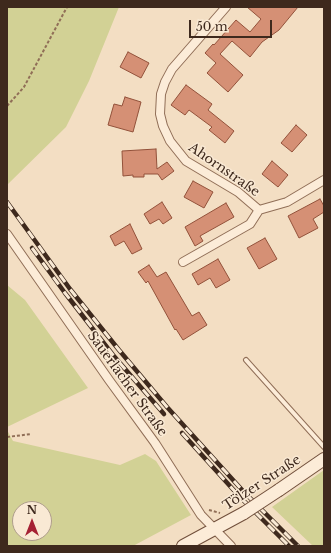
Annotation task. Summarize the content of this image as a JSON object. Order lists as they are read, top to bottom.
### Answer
{
  "streets": {
    "main road": ["Tölzer Straße"],
    "street": ["Ahornstraße", "Sauerlacher Straße"]
  },
  "crossings": [
    ["Sauerlacher Straße", "Tölzer Straße"]
  ],
  "scale_bar": "50 m",
  "north": "top"
}
